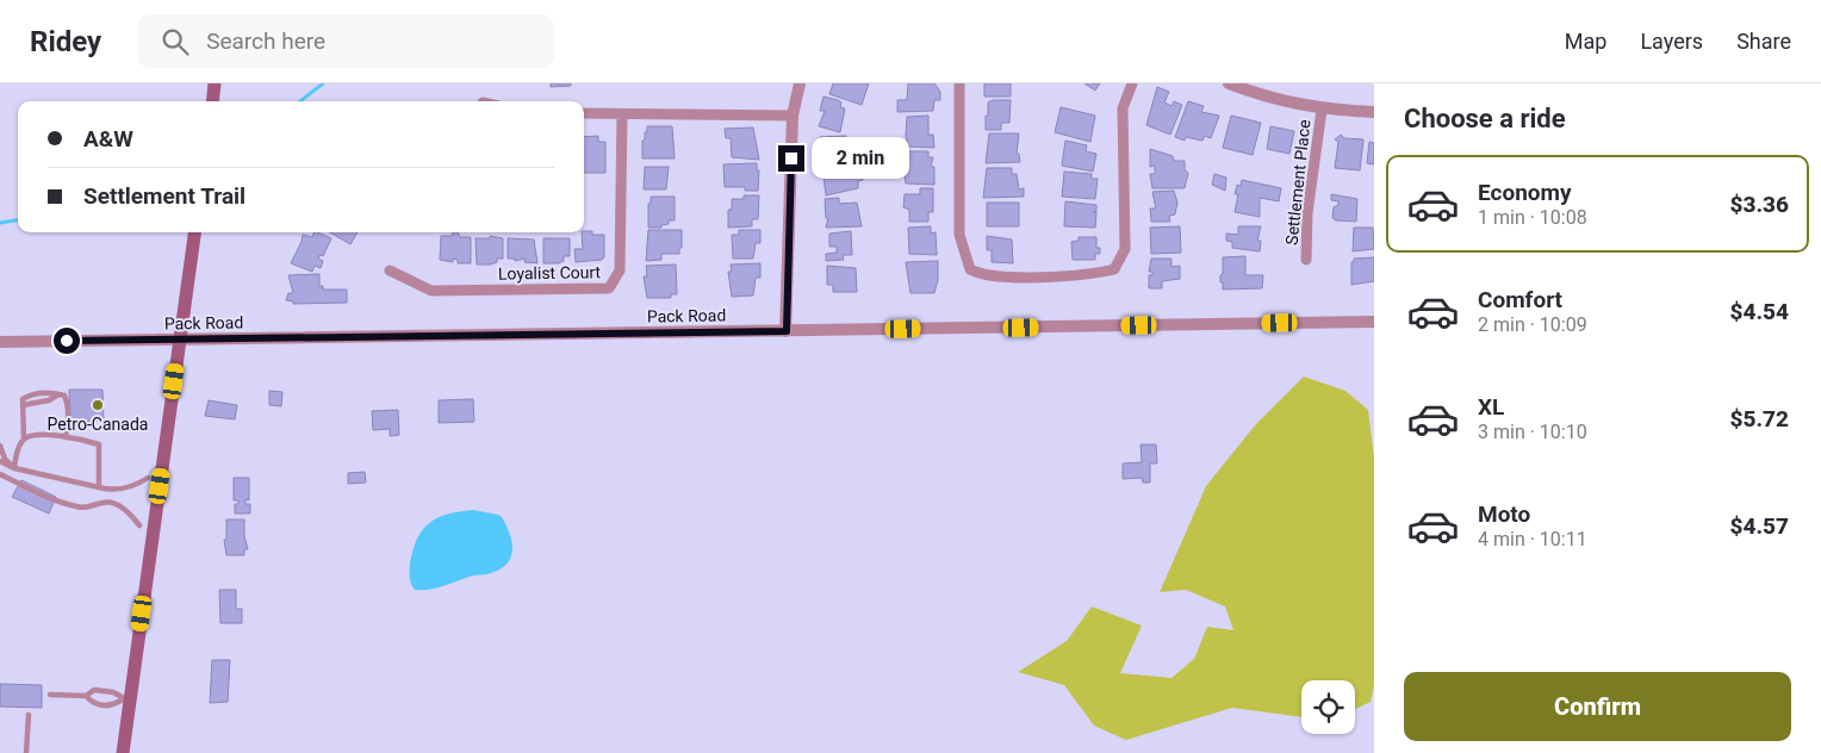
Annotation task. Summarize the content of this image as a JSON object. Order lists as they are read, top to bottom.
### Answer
{
  "streets": {
    "street": ["Settlement Place", "Loyalist Court", "Pack Road"]
  },
  "places": ["Petro-Canada"],
  "page": {
    "header": "Ridey",
    "search": "Search here",
    "nav": ["Map", "Layers", "Share"],
    "heading": "Choose a ride",
    "banner": ["A&W", "Settlement Trail"],
    "bubble": "2 min",
    "list": [
      {
        "name": "Economy",
        "note": "1 min · 10:08",
        "value": "$3.36"
      },
      {
        "name": "Comfort",
        "note": "2 min · 10:09",
        "value": "$4.54"
      },
      {
        "name": "XL",
        "note": "3 min · 10:10",
        "value": "$5.72"
      },
      {
        "name": "Moto",
        "note": "4 min · 10:11",
        "value": "$4.57"
      }
    ],
    "buttons": "Confirm"
  }
}
